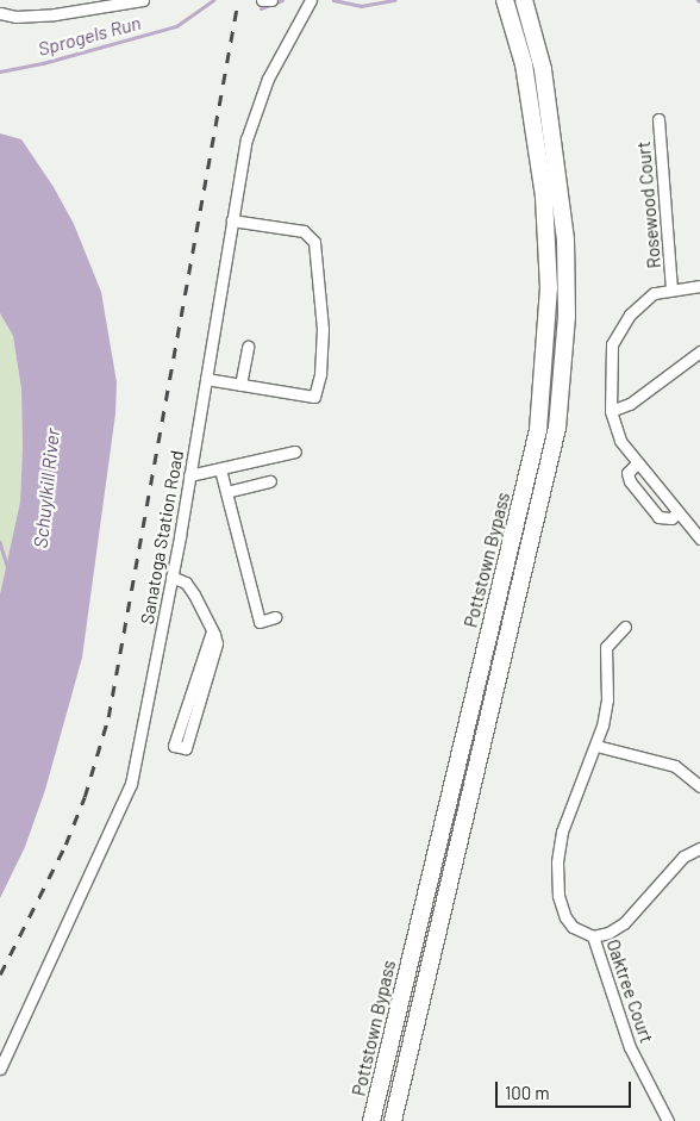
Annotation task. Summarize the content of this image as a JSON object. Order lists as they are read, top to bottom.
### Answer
{
  "streets": {
    "highway": ["Pottstown Bypass"],
    "street": ["Rosewood Court", "Sanatoga Station Road", "Oaktree Court"]
  },
  "water": ["Sprogels Run", "Schuylkill River"],
  "scale_bar": "100 m"
}
